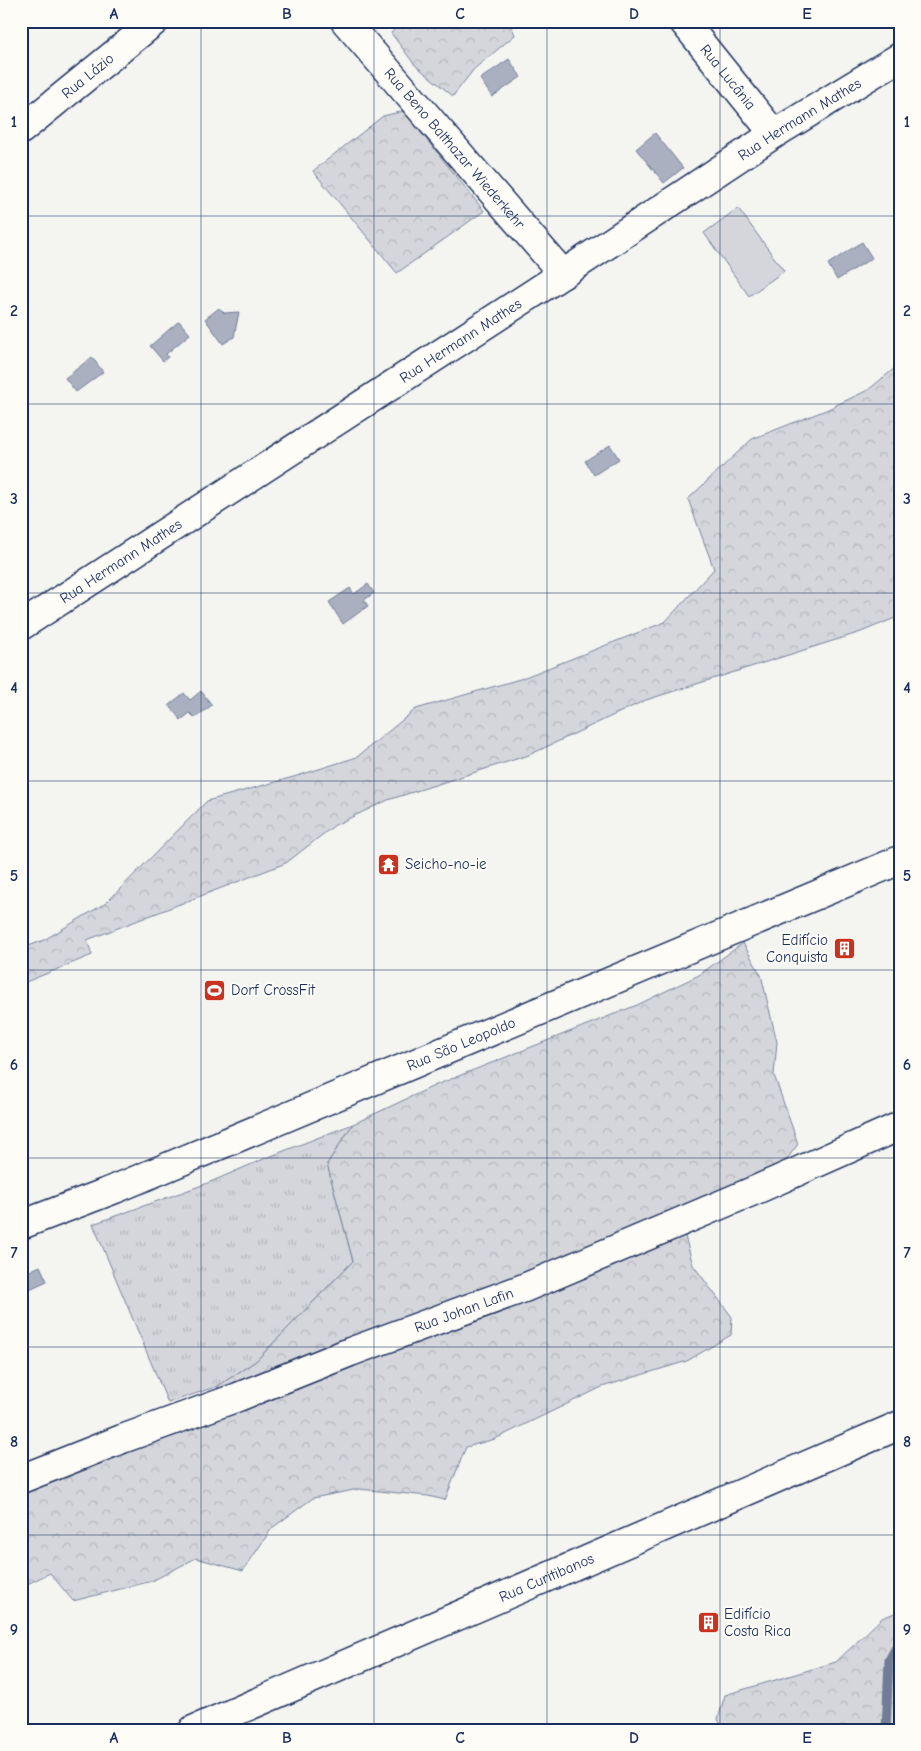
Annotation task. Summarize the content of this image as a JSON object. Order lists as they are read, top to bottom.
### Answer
{
  "streets": {
    "street": [
      "Rua Lázio",
      "Rua Lucânia",
      "Rua Hermann Mathes",
      "Rua Beno Balthazar Wiederkehr",
      "Rua São Leopoldo",
      "Rua Johan Lafin",
      "Rua Curitibanos"
    ]
  },
  "crossings": [
    ["Rua Lucânia", "Rua Hermann Mathes"],
    ["Rua Hermann Mathes", "Rua Beno Balthazar Wiederkehr"]
  ],
  "places": {
    "temple": ["Seicho-no-ie"],
    "building": ["Edifício Conquista", "Edifício Costa Rica"],
    "sports": ["Dorf CrossFit"]
  },
  "grid": {
    "columns": [
      "A",
      "B",
      "C",
      "D",
      "E"
    ],
    "rows": [
      "1",
      "2",
      "3",
      "4",
      "5",
      "6",
      "7",
      "8",
      "9"
    ]
  }
}
